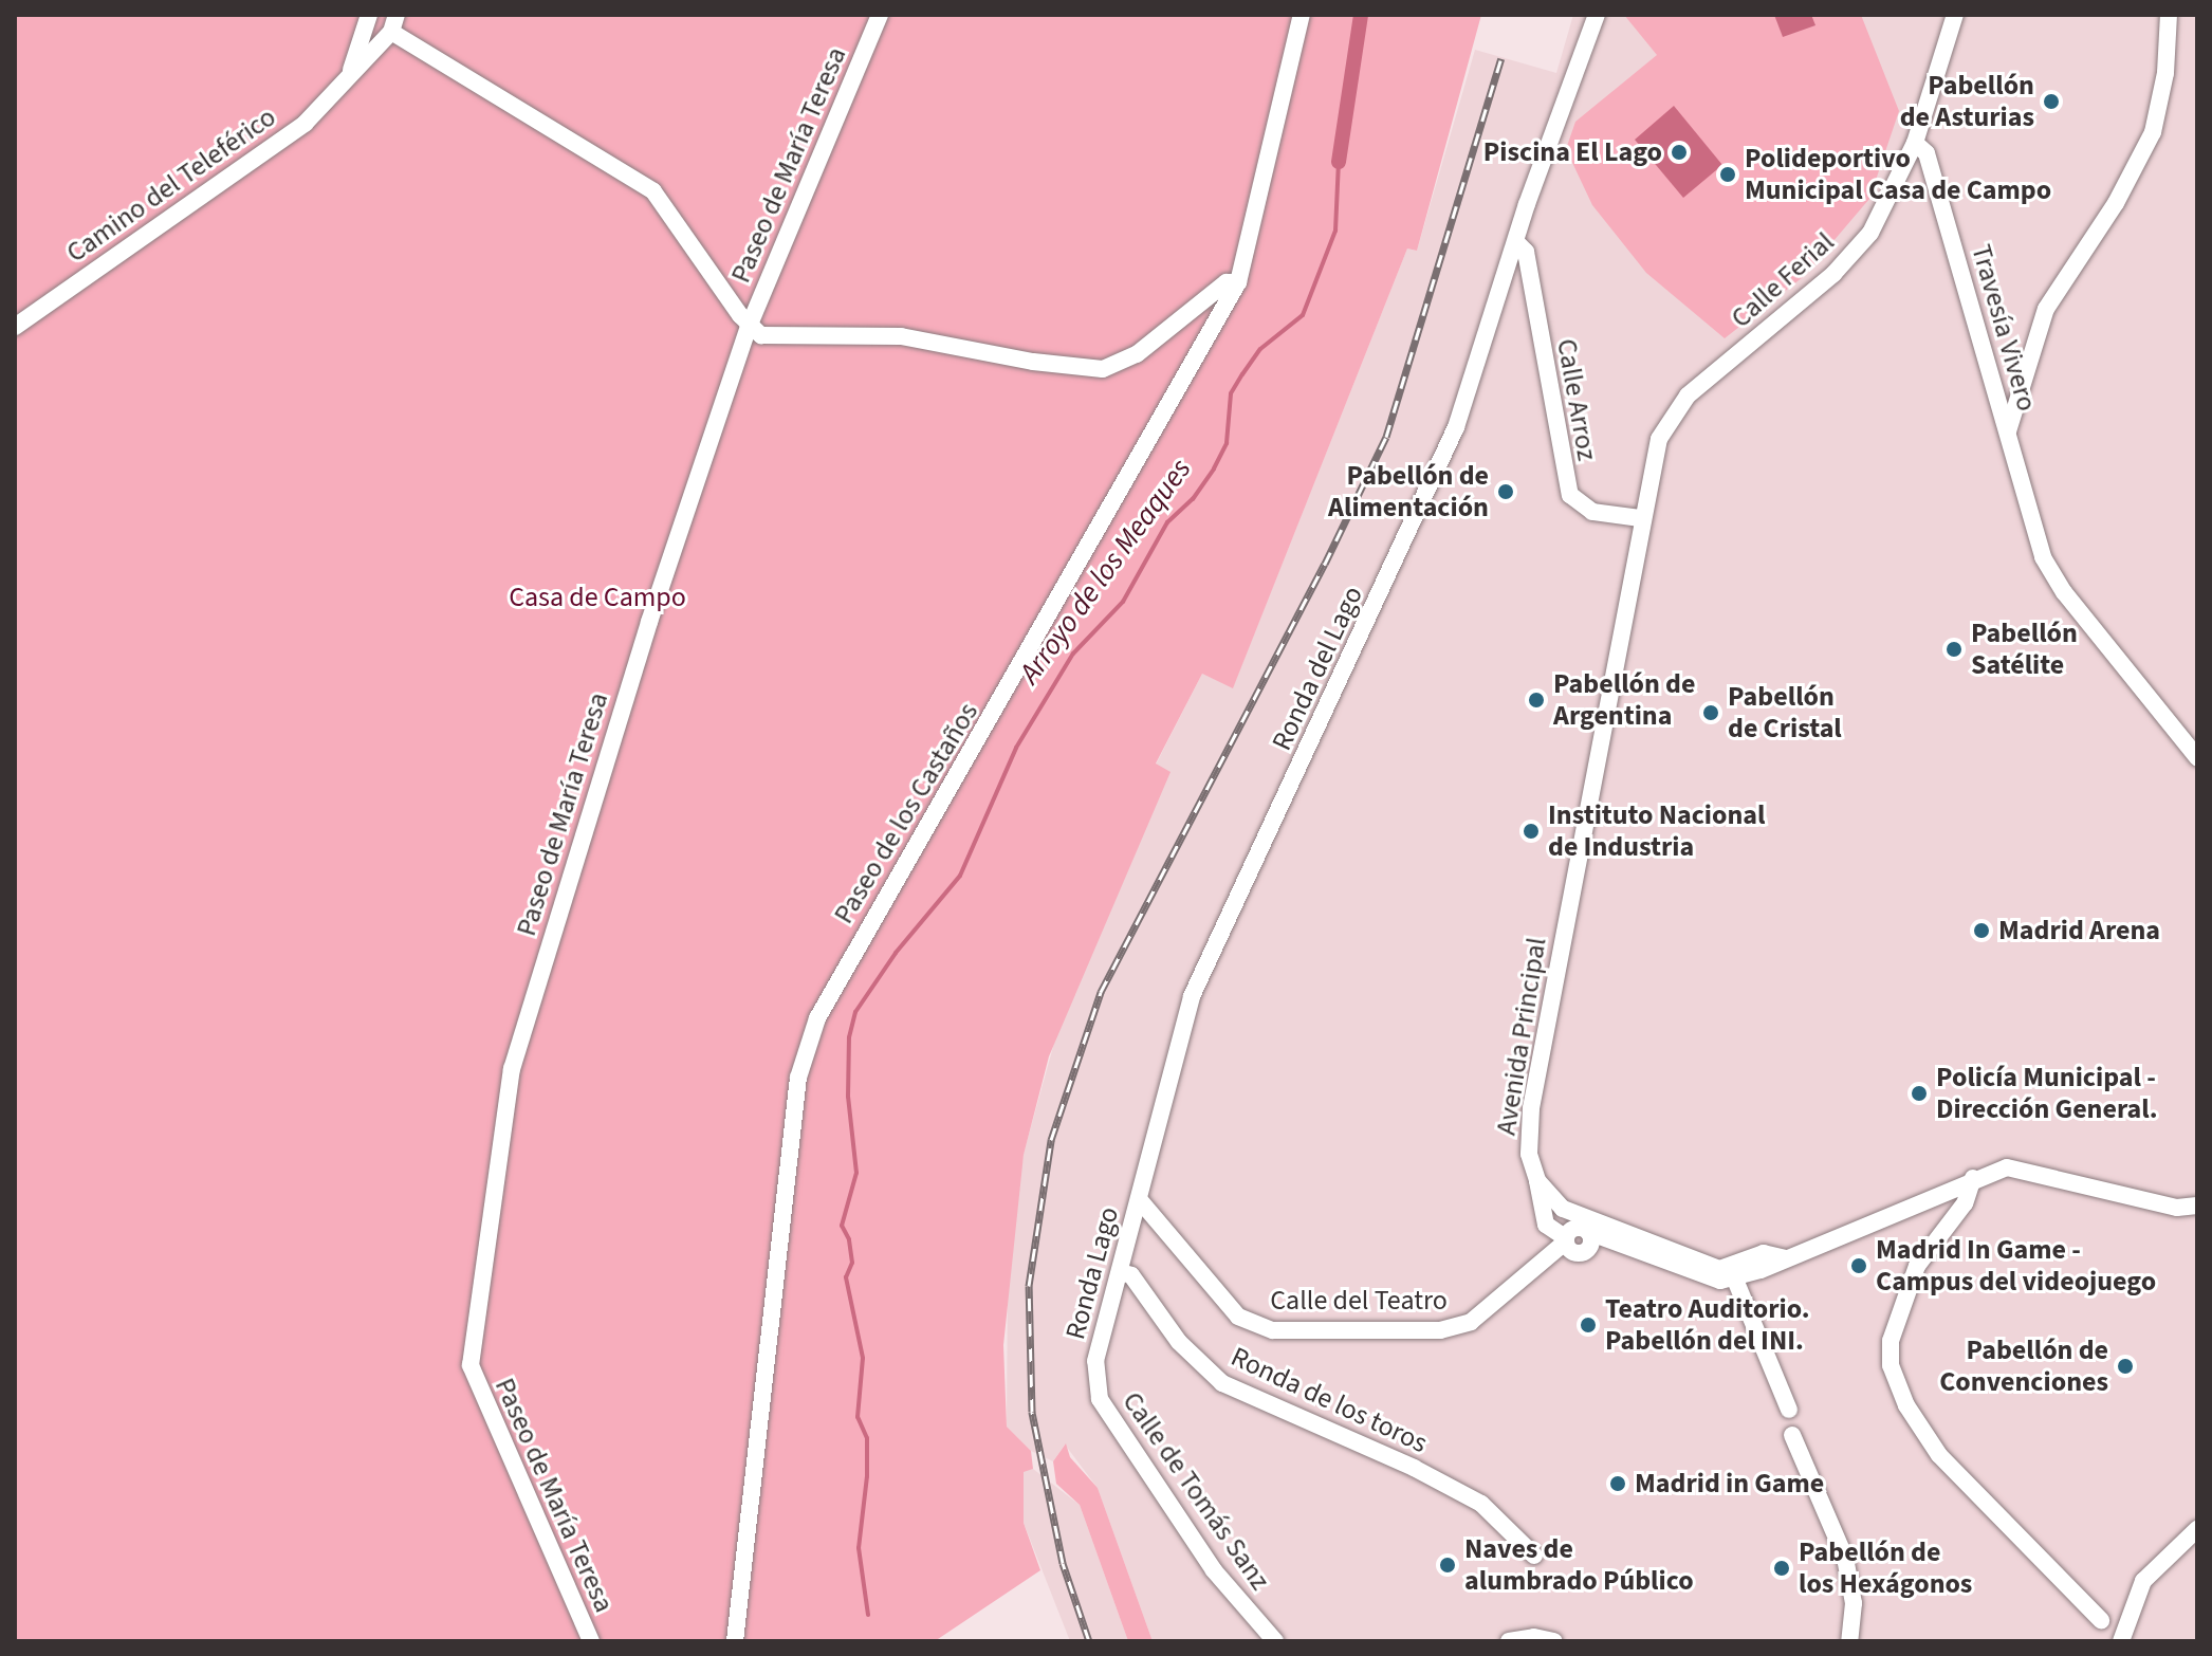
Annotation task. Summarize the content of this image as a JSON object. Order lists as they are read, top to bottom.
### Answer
{
  "streets": {
    "street": [
      "Paseo de María Teresa",
      "Camino del Teleférico",
      "Calle Ferial",
      "Travesía Vivero",
      "Calle Arroz",
      "Ronda del Lago",
      "Paseo de los Castaños",
      "Avenida Principal",
      "Ronda Lago",
      "Calle del Teatro",
      "Ronda de los toros",
      "Calle de Tomás Sanz"
    ]
  },
  "crossings": [
    ["Calle Ferial", "Travesía Vivero"],
    ["Calle Ferial", "Calle Arroz"],
    ["Calle Ferial", "Avenida Principal"],
    ["Calle Arroz", "Ronda del Lago"],
    ["Calle Arroz", "Avenida Principal"],
    ["Ronda del Lago", "Ronda Lago"],
    ["Ronda del Lago", "Calle del Teatro"],
    ["Avenida Principal", "Calle del Teatro"],
    ["Ronda Lago", "Calle del Teatro"],
    ["Ronda Lago", "Ronda de los toros"],
    ["Ronda Lago", "Calle de Tomás Sanz"]
  ],
  "water": ["Arroyo de los Meaques"],
  "parks": ["Casa de Campo"],
  "places": [
    "Pabellón de Asturias",
    "Piscina El Lago",
    "Polideportivo Municipal Casa de Campo",
    "Pabellón de Alimentación",
    "Pabellón Satélite",
    "Pabellón de Argentina",
    "Pabellón de Cristal",
    "Instituto Nacional de Industria",
    "Madrid Arena",
    "Policía Municipal - Dirección General.",
    "Madrid In Game - Campus del videojuego",
    "Teatro Auditorio. Pabellón del INI.",
    "Pabellón de Convenciones",
    "Madrid in Game",
    "Naves de alumbrado Público",
    "Pabellón de los Hexágonos"
  ]
}
